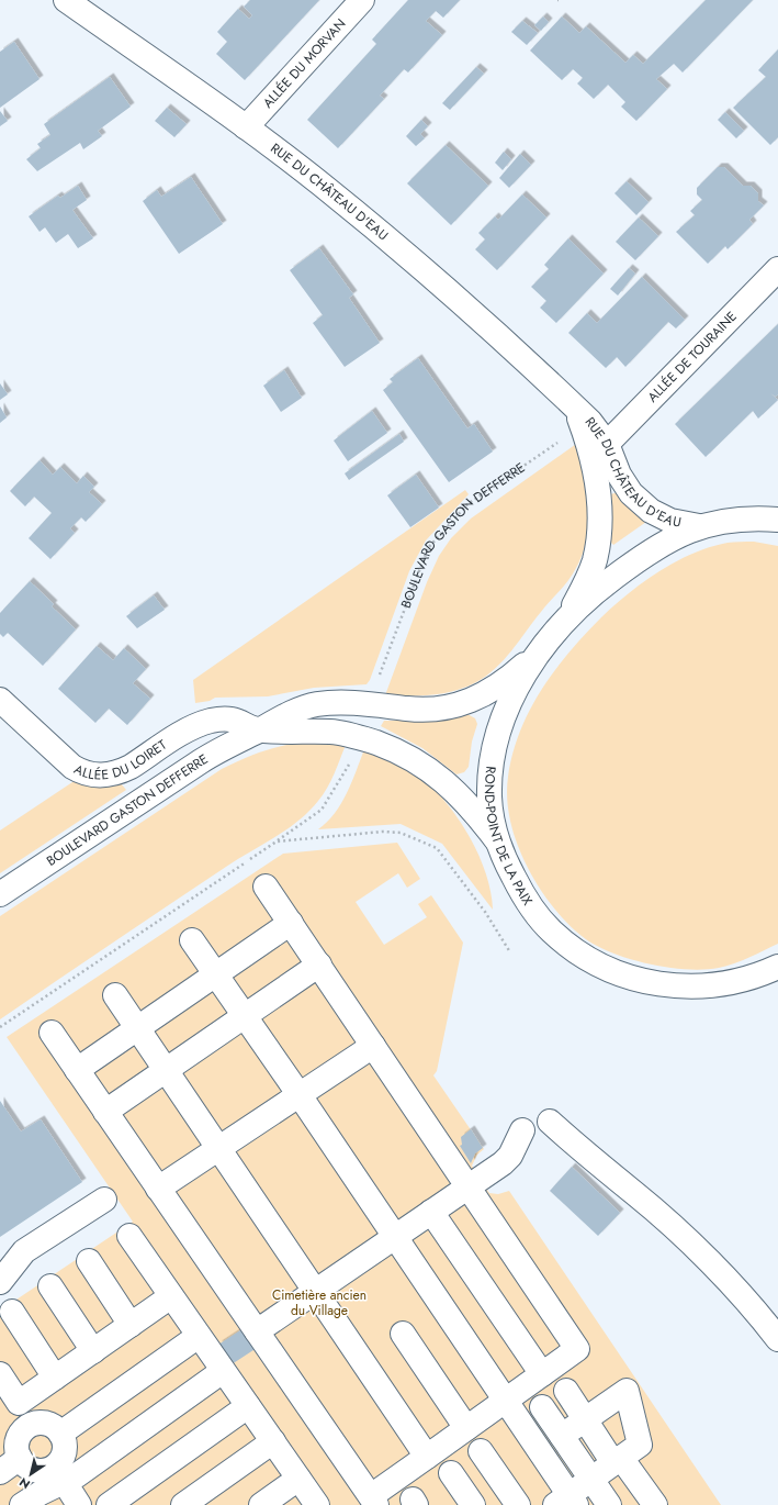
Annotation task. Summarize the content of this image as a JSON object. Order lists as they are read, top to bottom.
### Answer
{
  "streets": {
    "street": [
      "ALLÉE DU MORVAN",
      "RUE DU CHÂTEAU D'EAU",
      "ALLÉE DE TOURAINE",
      "BOULEVARD GASTON DEFFERRE",
      "ALLÉE DU LOIRET",
      "ROND-POINT DE LA PAIX"
    ]
  },
  "crossings": [
    ["ALLÉE DU MORVAN", "RUE DU CHÂTEAU D'EAU"],
    ["RUE DU CHÂTEAU D'EAU", "ALLÉE DE TOURAINE"],
    ["RUE DU CHÂTEAU D'EAU", "BOULEVARD GASTON DEFFERRE"],
    ["RUE DU CHÂTEAU D'EAU", "ROND-POINT DE LA PAIX"],
    ["BOULEVARD GASTON DEFFERRE", "ALLÉE DU LOIRET"],
    ["BOULEVARD GASTON DEFFERRE", "ROND-POINT DE LA PAIX"]
  ],
  "parks": ["Cimetière ancien du Village"],
  "north": "bottom left"
}
